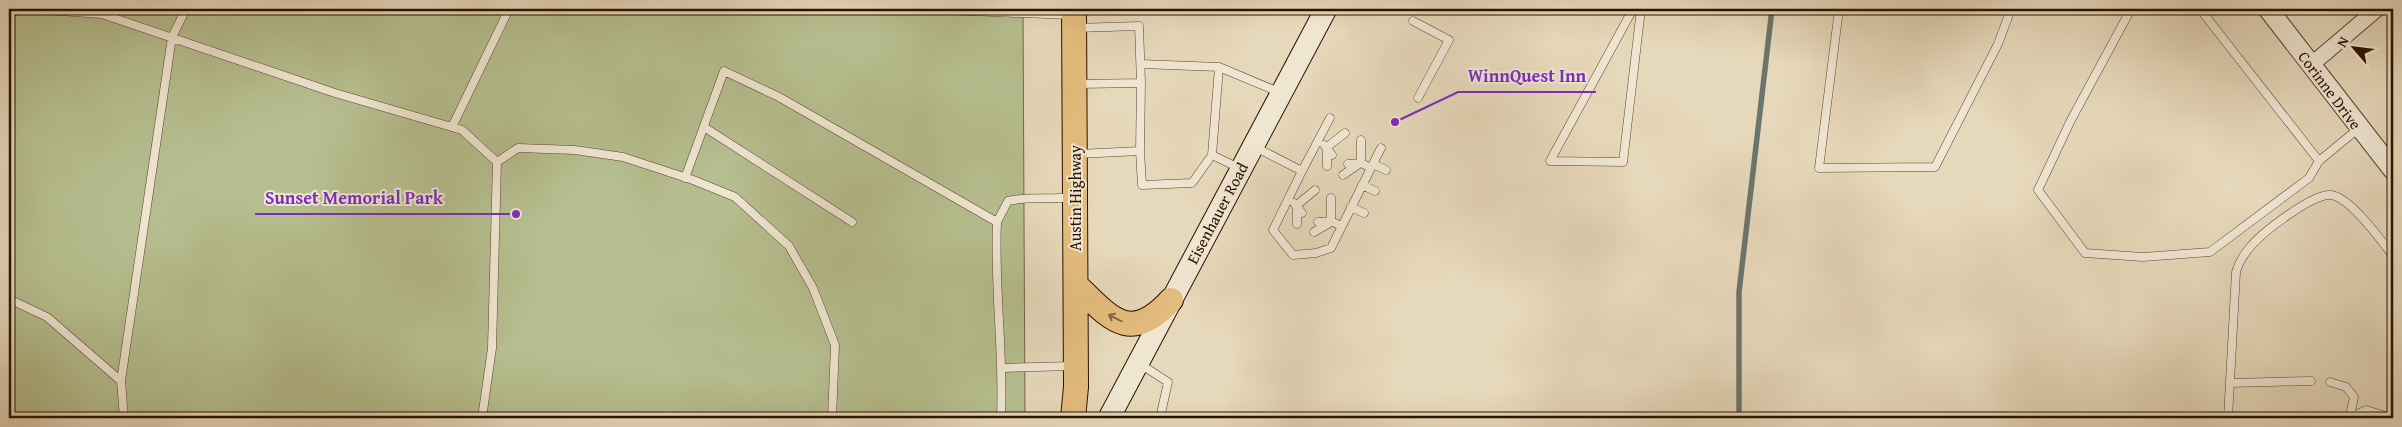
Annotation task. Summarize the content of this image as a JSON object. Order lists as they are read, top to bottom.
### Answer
{
  "streets": {
    "main road": ["Austin Highway", "Eisenhauer Road"],
    "street": ["Corinne Drive"]
  },
  "places": ["WinnQuest Inn", "Sunset Memorial Park"],
  "north": "top left"
}
